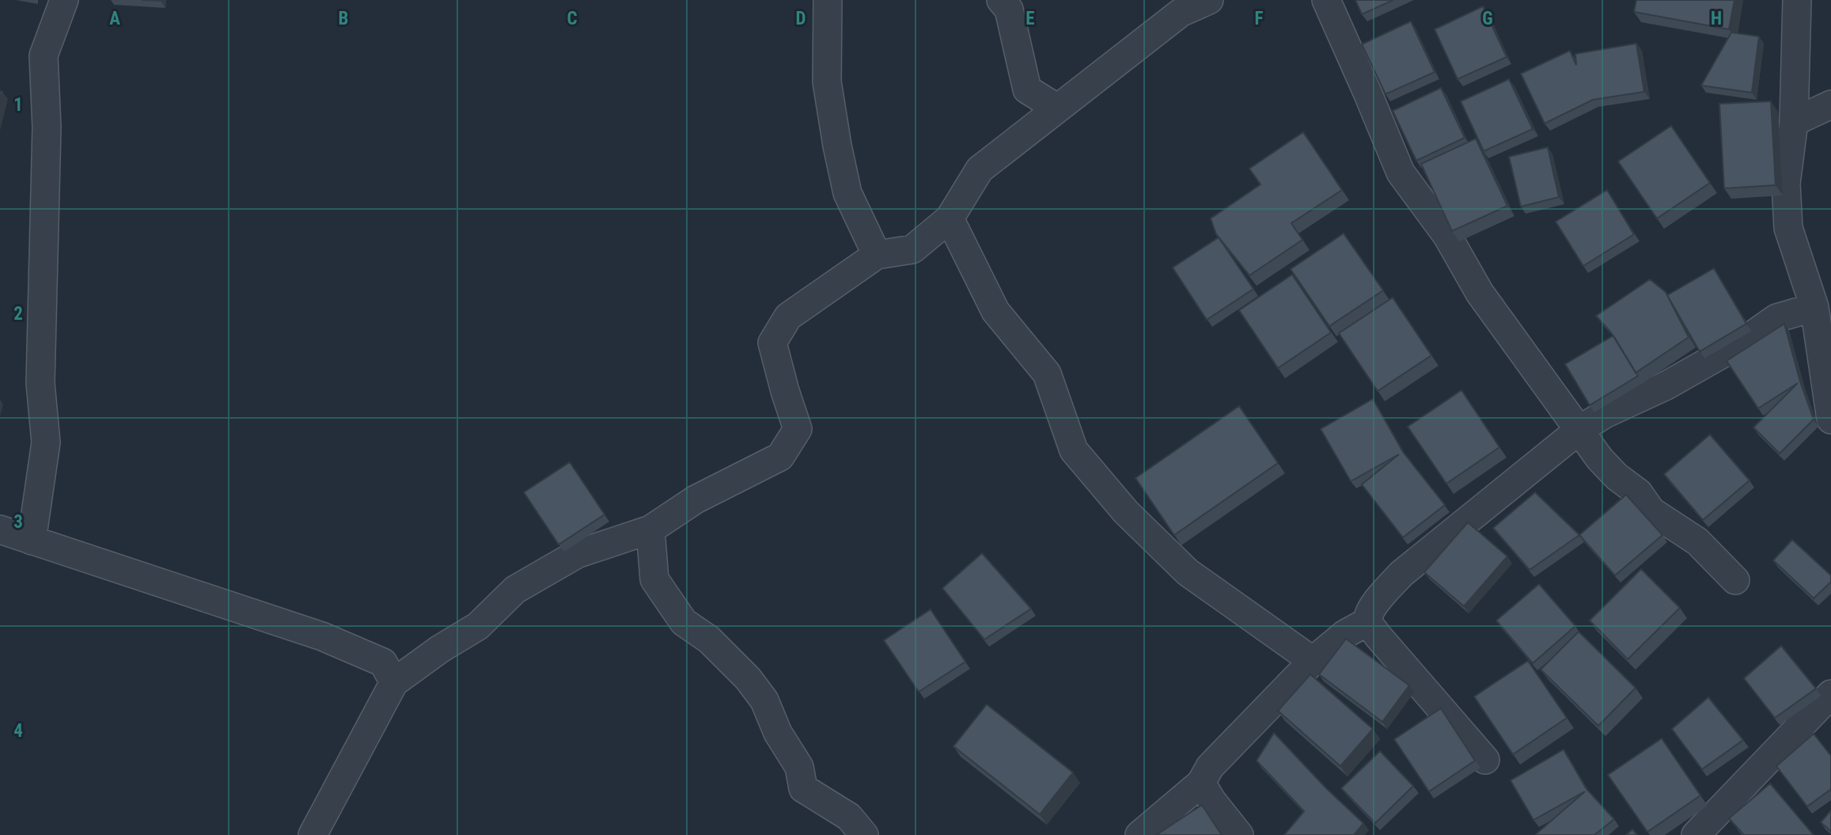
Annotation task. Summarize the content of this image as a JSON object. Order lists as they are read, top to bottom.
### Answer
{
  "grid": {
    "columns": [
      "A",
      "B",
      "C",
      "D",
      "E",
      "F",
      "G",
      "H"
    ],
    "rows": [
      "1",
      "2",
      "3",
      "4"
    ]
  }
}
